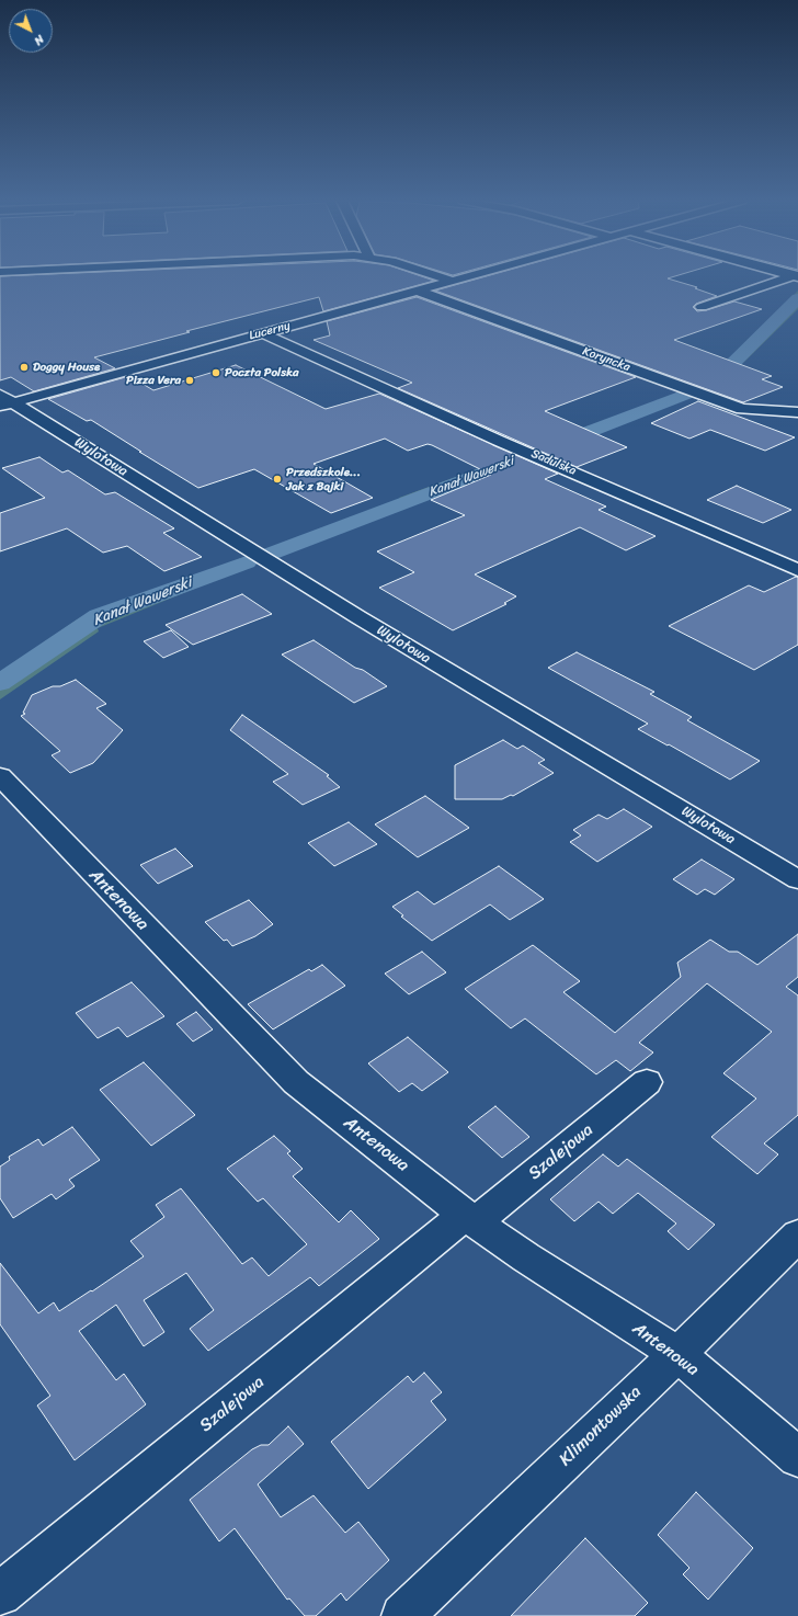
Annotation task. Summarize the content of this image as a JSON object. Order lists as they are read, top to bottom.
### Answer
{
  "streets": {
    "street": [
      "Lucerny",
      "Koryncka",
      "Wylotowa",
      "Sadulska",
      "Antenowa",
      "Szalejowa",
      "Klimontowska"
    ]
  },
  "crossings": [
    ["Lucerny", "Koryncka"],
    ["Lucerny", "Wylotowa"],
    ["Lucerny", "Sadulska"],
    ["Antenowa", "Szalejowa"],
    ["Antenowa", "Klimontowska"]
  ],
  "water": ["Kanał Wawerski"],
  "places": [
    "Doggy House",
    "Poczta Polska",
    "Pizza Vera",
    "Przedszkole... Jak z Bajki"
  ],
  "north": "bottom right"
}
